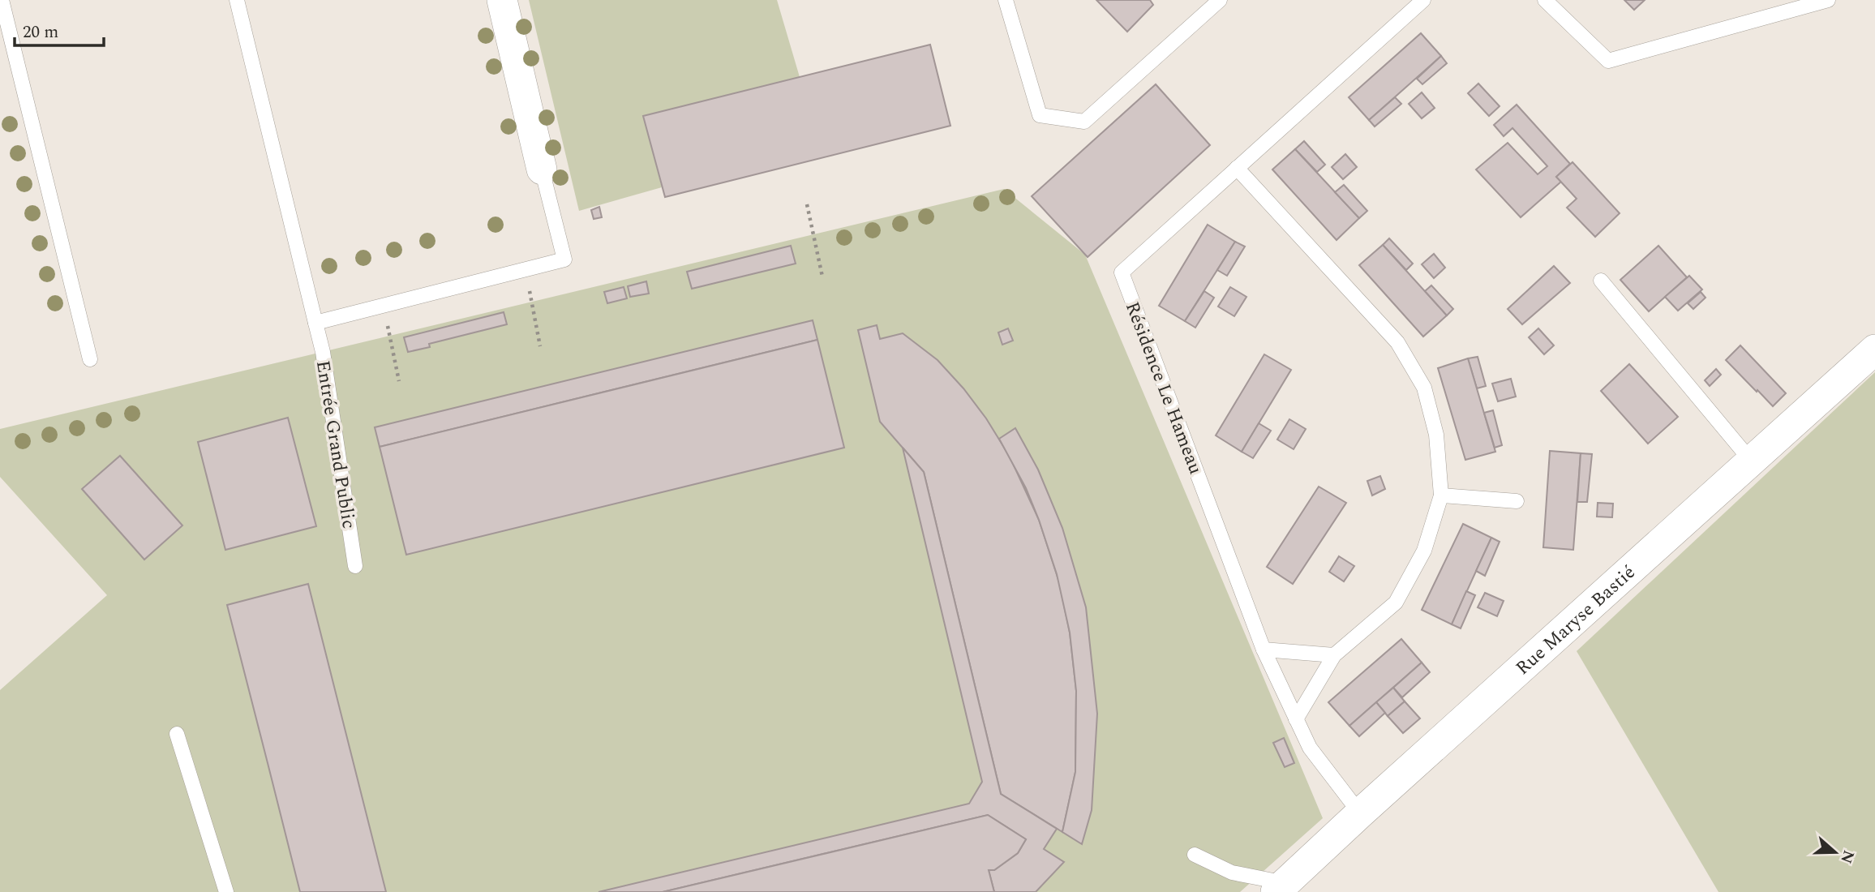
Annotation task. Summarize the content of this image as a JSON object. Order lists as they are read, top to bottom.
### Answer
{
  "streets": {
    "street": ["Rue Maryse Bastié"],
    "lane": ["Résidence Le Hameau", "Entrée Grand Public"]
  },
  "crossings": [
    ["Résidence Le Hameau", "Rue Maryse Bastié"]
  ],
  "scale_bar": "20 m",
  "north": "right"
}
